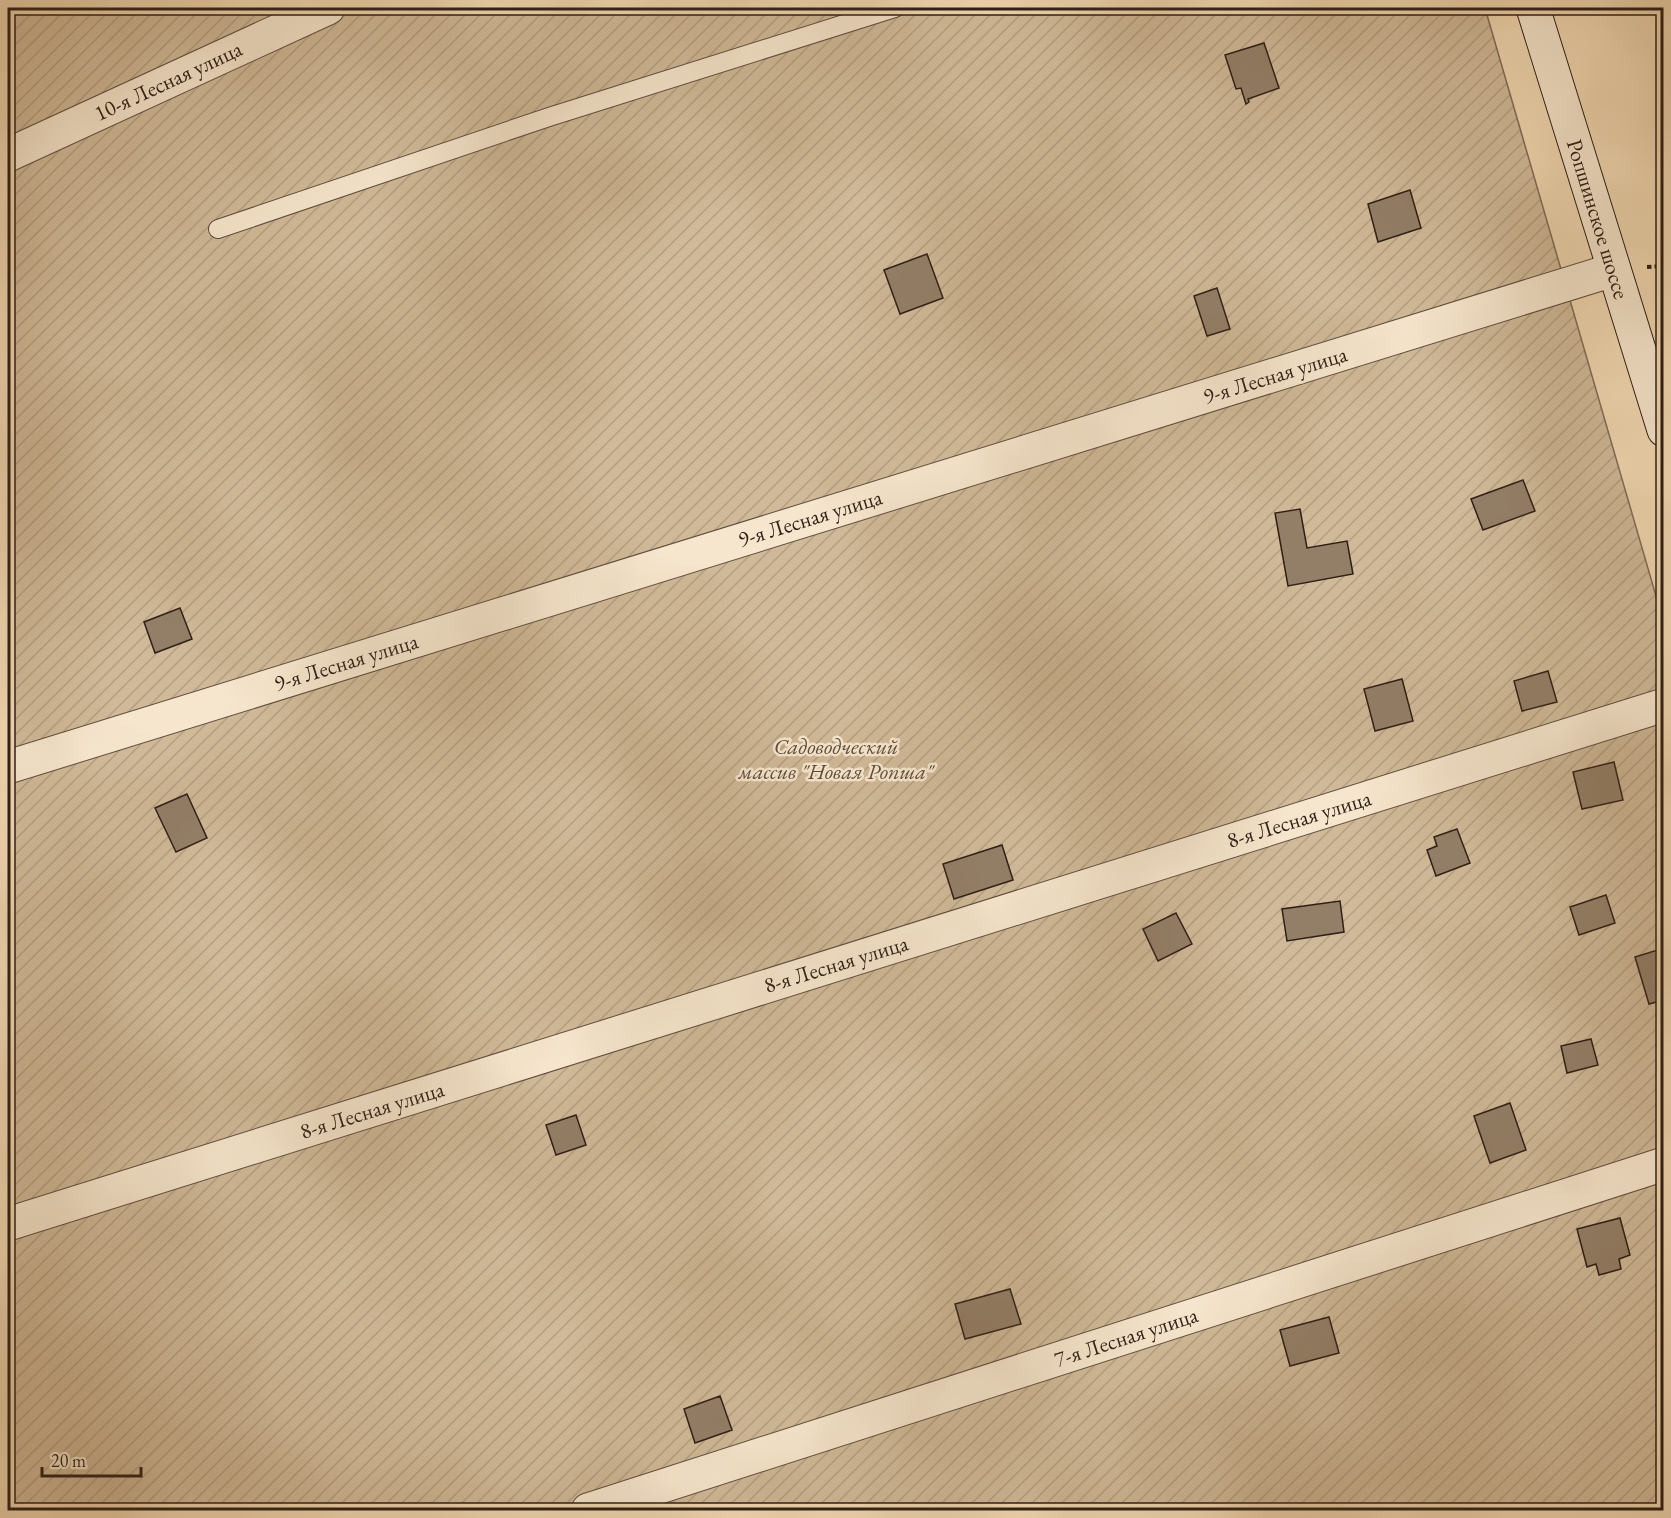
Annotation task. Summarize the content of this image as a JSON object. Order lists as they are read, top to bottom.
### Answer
{
  "streets": {
    "street": [
      "10-я Лесная улица",
      "Ропшинское шоссе",
      "9-я Лесная улица",
      "8-я Лесная улица",
      "7-я Лесная улица"
    ]
  },
  "crossings": [
    ["Ропшинское шоссе", "9-я Лесная улица"]
  ],
  "parks": ["Садоводческий массив \"Новая Ропша\""],
  "scale_bar": "20 m"
}
